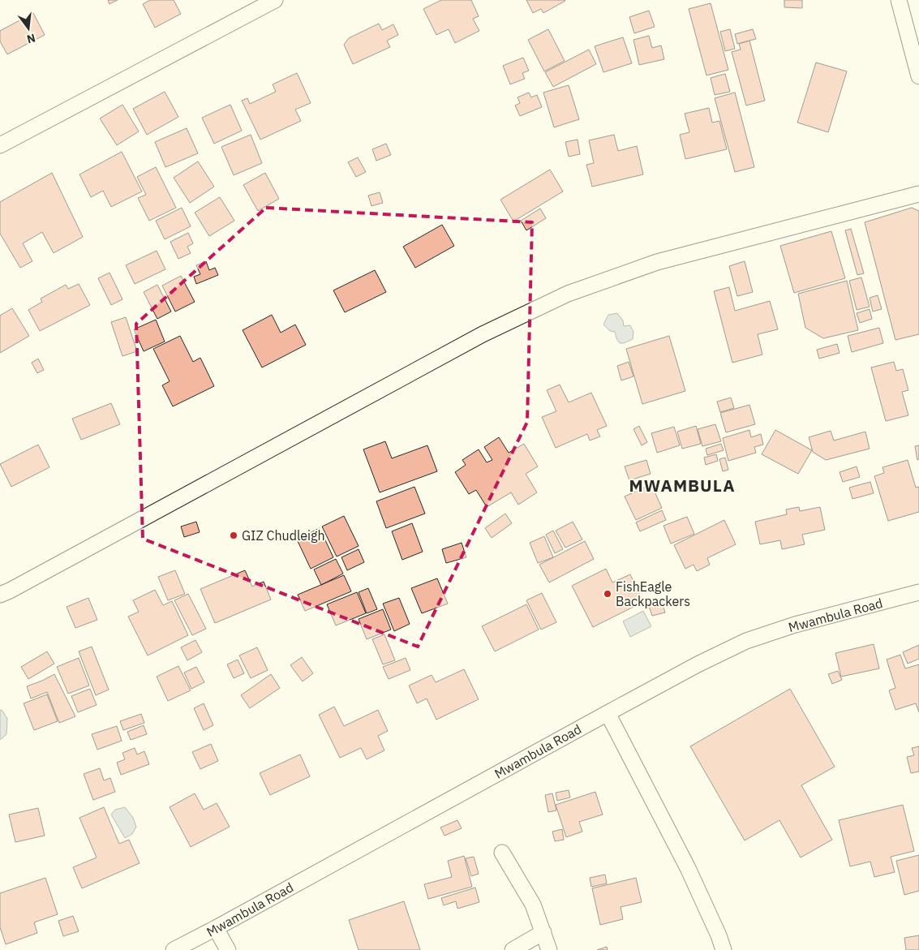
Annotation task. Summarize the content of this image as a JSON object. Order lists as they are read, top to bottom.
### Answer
{
  "streets": {
    "street": ["Mwambula Road"]
  },
  "districts": ["MWAMBULA"],
  "places": ["GIZ Chudleigh", "FishEagle Backpackers"],
  "north": "bottom"
}
